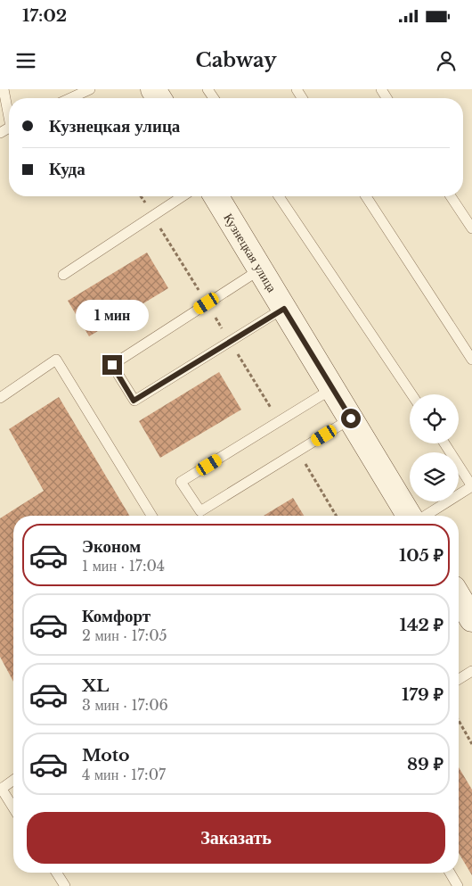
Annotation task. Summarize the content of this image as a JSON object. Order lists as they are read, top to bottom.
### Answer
{
  "streets": {
    "main road": ["Кузнецкая улица"]
  },
  "page": {
    "status": "17:02",
    "header": "Cabway",
    "banner": ["Кузнецкая улица", "Куда"],
    "bubble": "1 мин",
    "list": [
      {
        "name": "Эконом",
        "note": "1 мин · 17:04",
        "value": "105 ₽"
      },
      {
        "name": "Комфорт",
        "note": "2 мин · 17:05",
        "value": "142 ₽"
      },
      {
        "name": "XL",
        "note": "3 мин · 17:06",
        "value": "179 ₽"
      },
      {
        "name": "Moto",
        "note": "4 мин · 17:07",
        "value": "89 ₽"
      }
    ],
    "buttons": "Заказать"
  }
}
